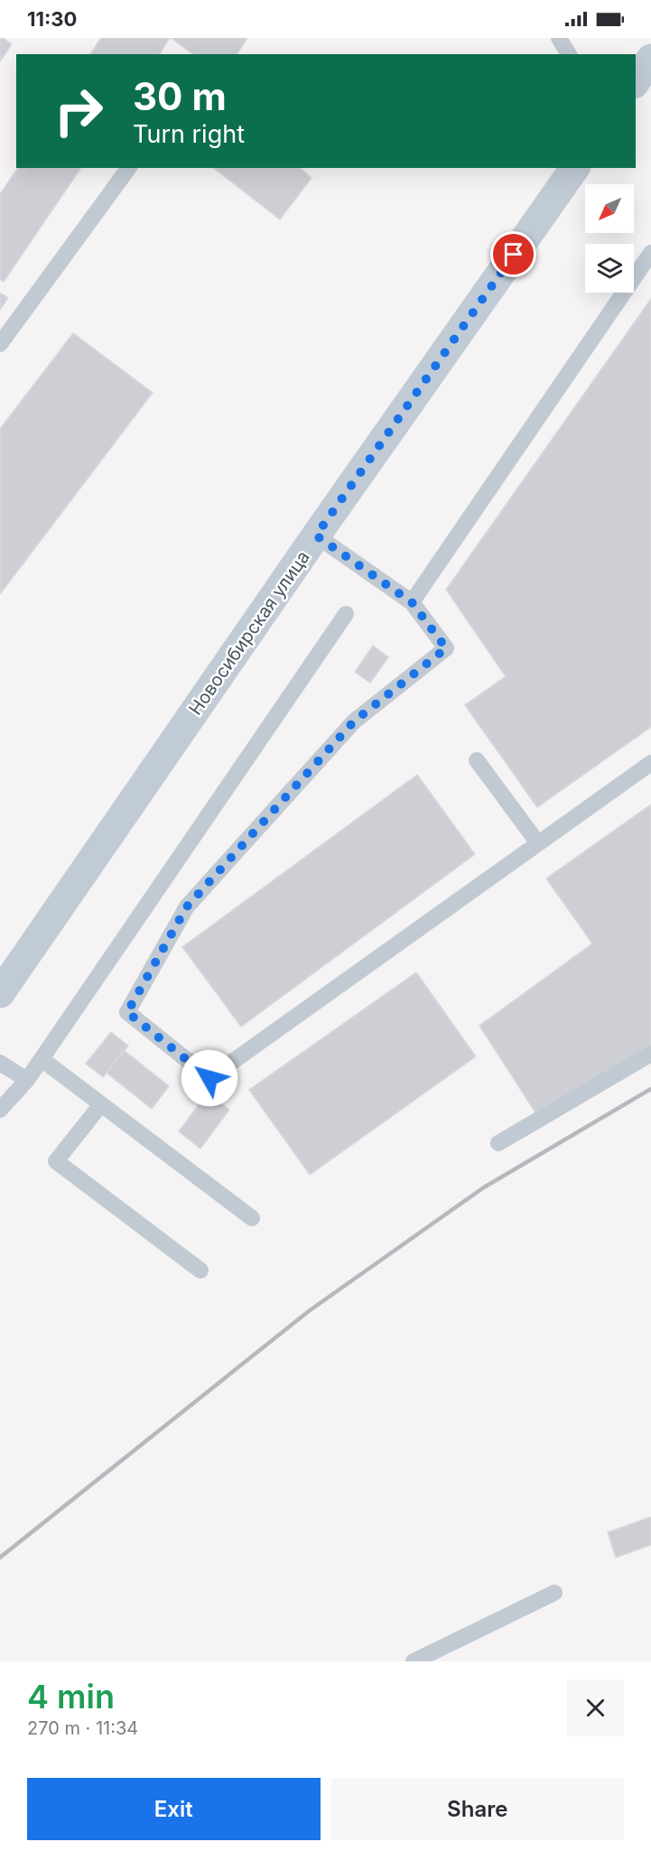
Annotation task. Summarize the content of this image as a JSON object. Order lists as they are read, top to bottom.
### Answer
{
  "streets": {
    "main road": ["Новосибирская улица"]
  },
  "north": "bottom left",
  "page": {
    "status": "11:30",
    "turn": ["30 m", "Turn right"],
    "heading": ["4 min", "270 m · 11:34"],
    "buttons": ["Exit", "Share"]
  }
}
